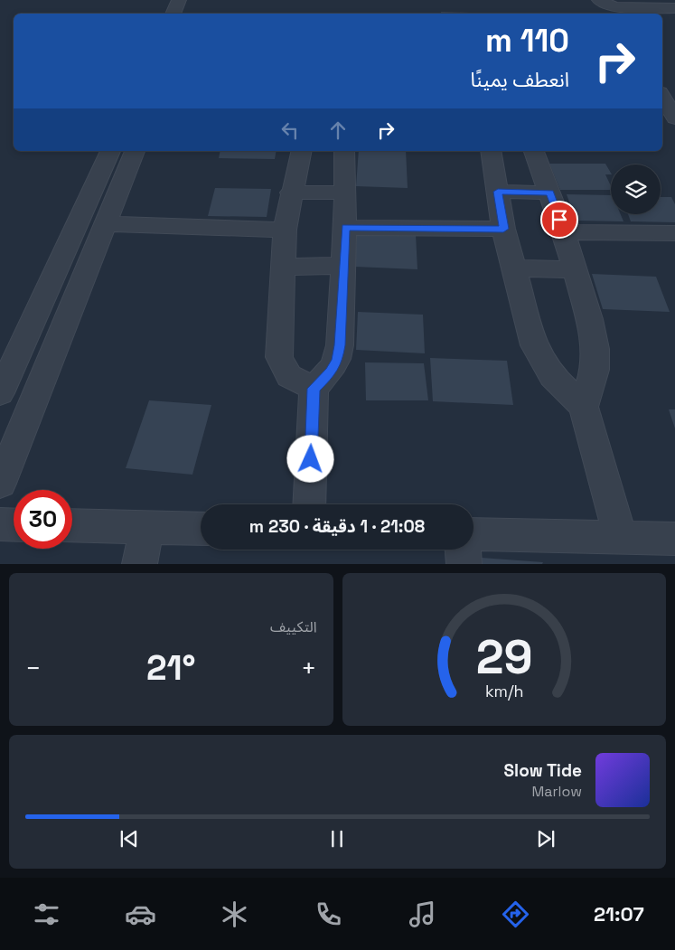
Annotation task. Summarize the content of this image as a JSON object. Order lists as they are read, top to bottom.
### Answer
{
  "page": {
    "turn": ["110 m", "انعطف يمينًا"],
    "limit": "30",
    "trip": "21:08 · 1 دقيقة · 230 m",
    "tile": "التكييف",
    "heat": ["−", "21°", "+"],
    "song": ["Slow Tide", "Marlow"],
    "tabs": "21:07",
    "gauge": ["29", "km/h"]
  }
}
